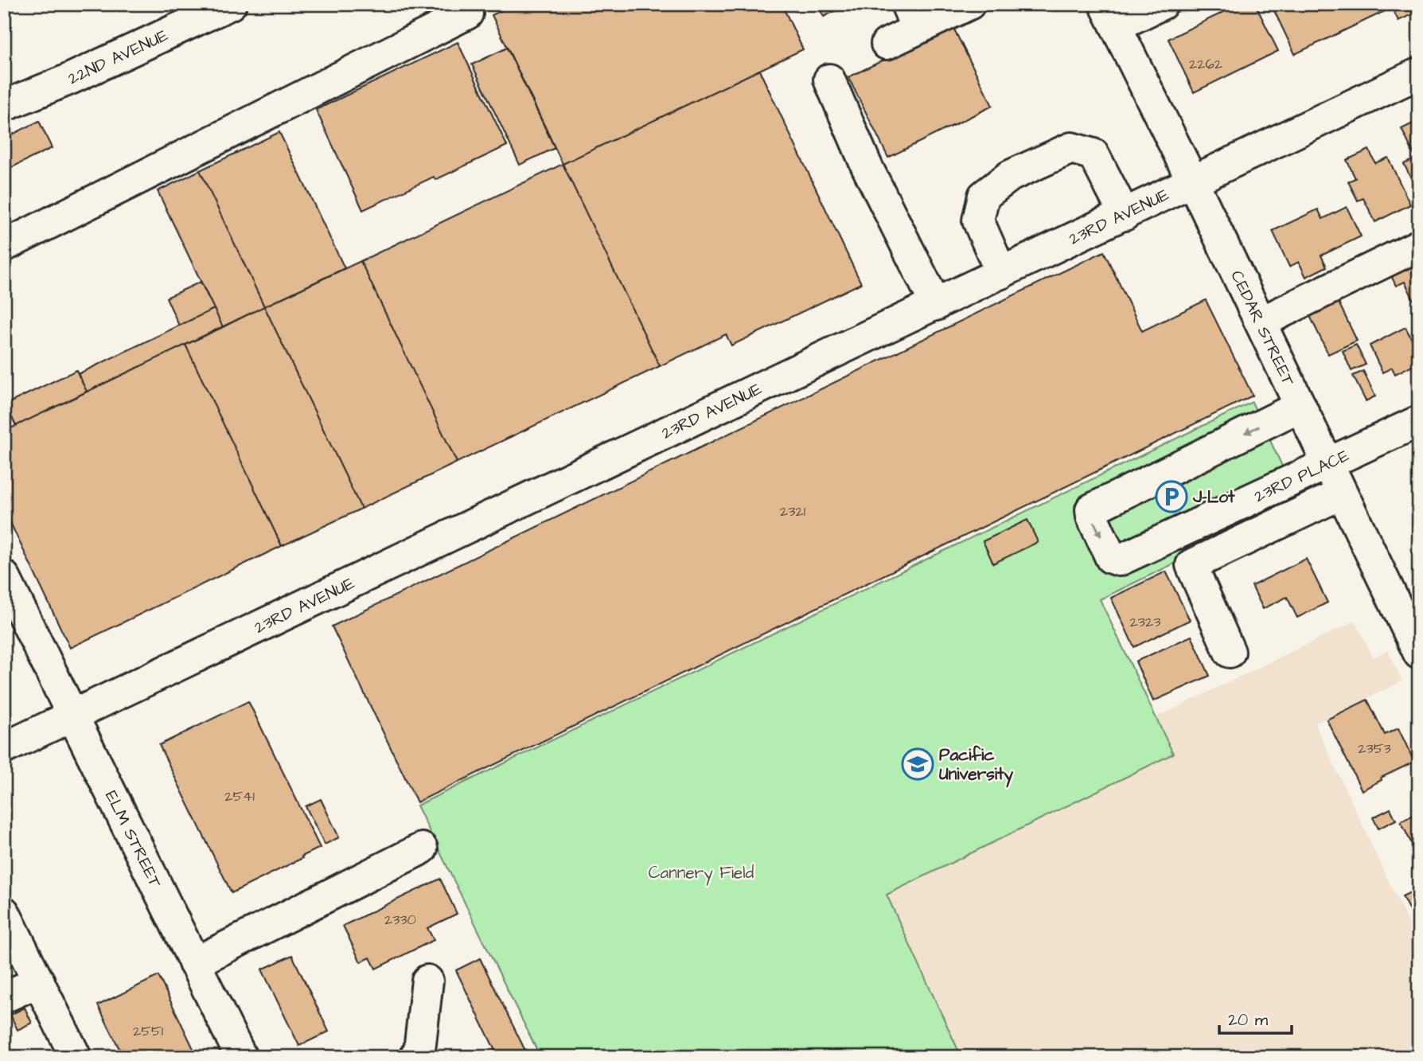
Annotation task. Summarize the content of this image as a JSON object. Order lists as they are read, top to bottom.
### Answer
{
  "streets": {
    "street": [
      "22ND AVENUE",
      "23RD AVENUE",
      "CEDAR STREET",
      "23RD PLACE",
      "ELM STREET"
    ]
  },
  "crossings": [
    ["23RD AVENUE", "CEDAR STREET"],
    ["23RD AVENUE", "ELM STREET"],
    ["CEDAR STREET", "23RD PLACE"]
  ],
  "parks": ["Cannery Field"],
  "places": {
    "parking": ["J-Lot"],
    "school or university": ["Pacific University"]
  },
  "house_numbers": [
    "2262",
    "2321",
    "2323",
    "2353",
    "2541",
    "2330",
    "2551"
  ],
  "scale_bar": "20 m"
}
